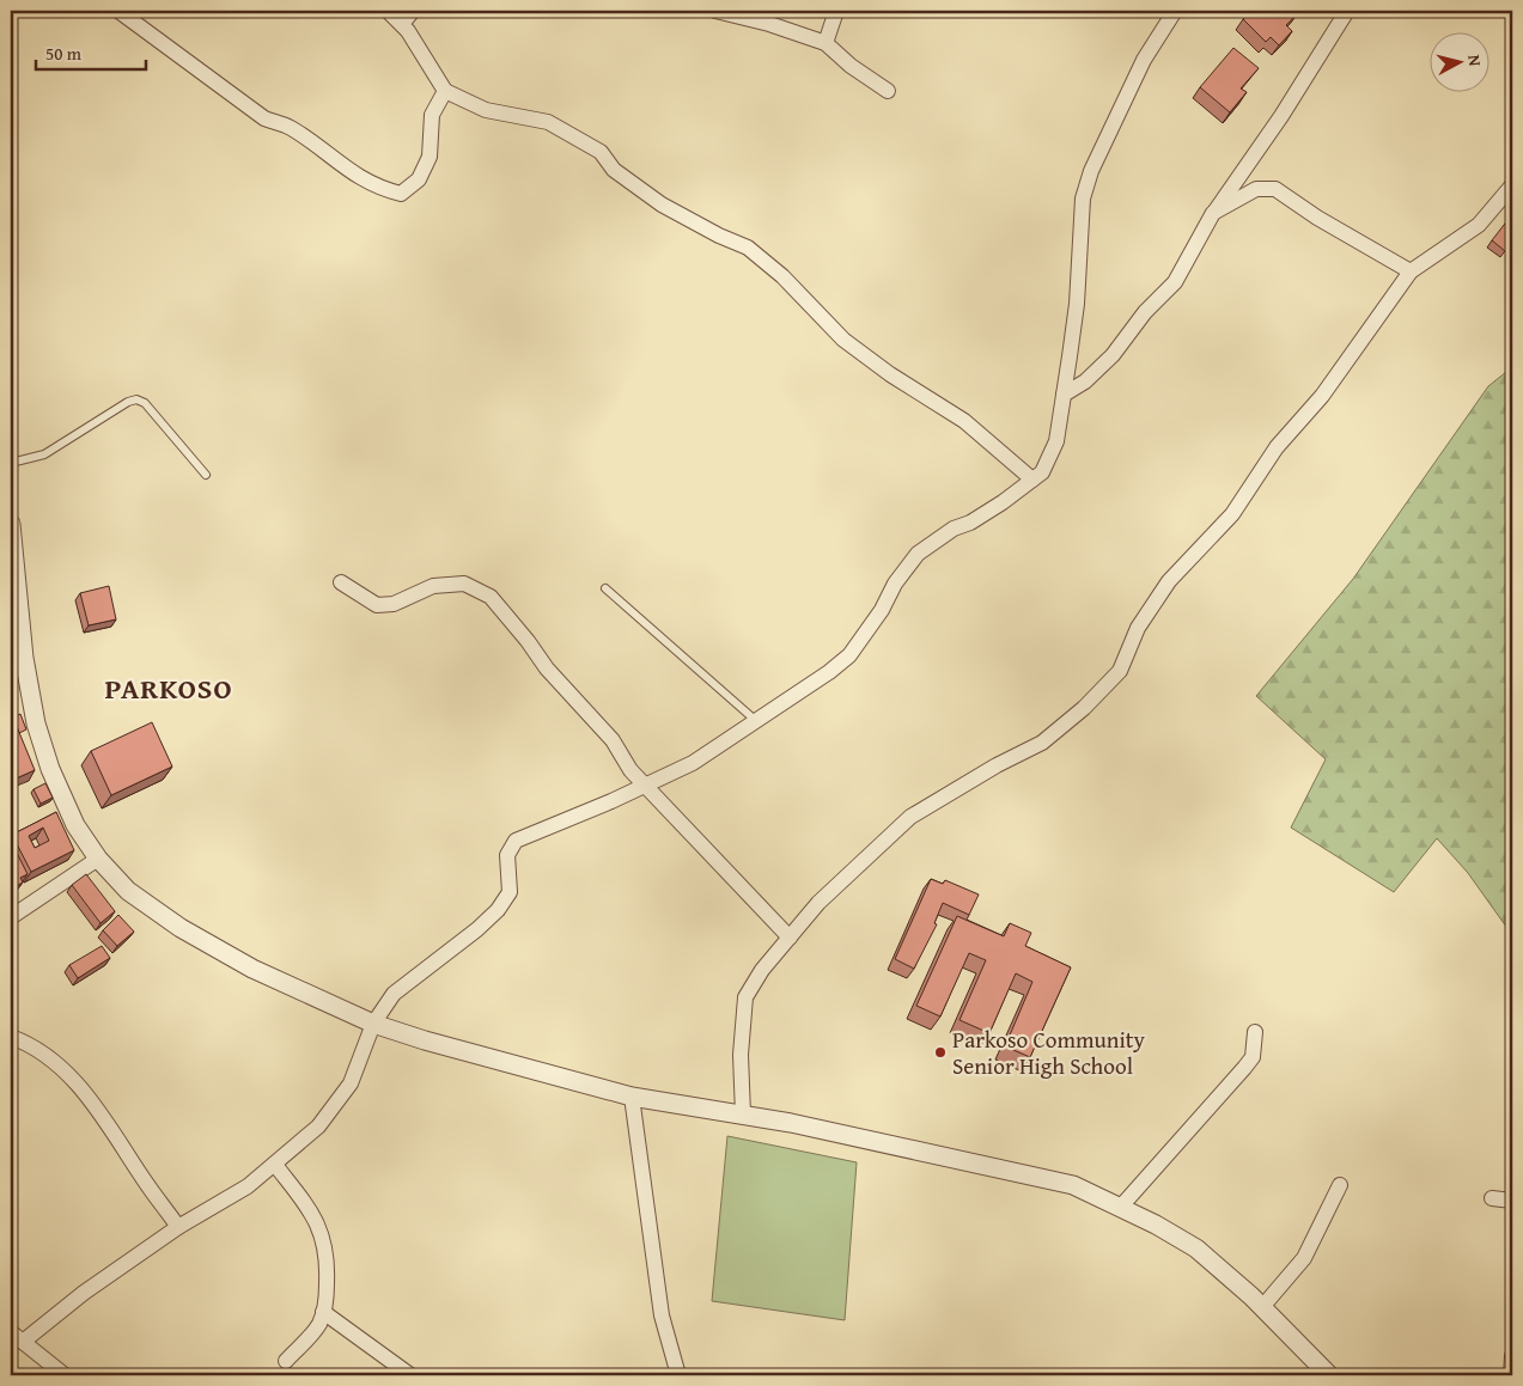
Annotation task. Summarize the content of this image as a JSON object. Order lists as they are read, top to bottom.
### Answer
{
  "districts": ["PARKOSO"],
  "places": ["Parkoso Community Senior High School"],
  "scale_bar": "50 m",
  "north": "right"
}
